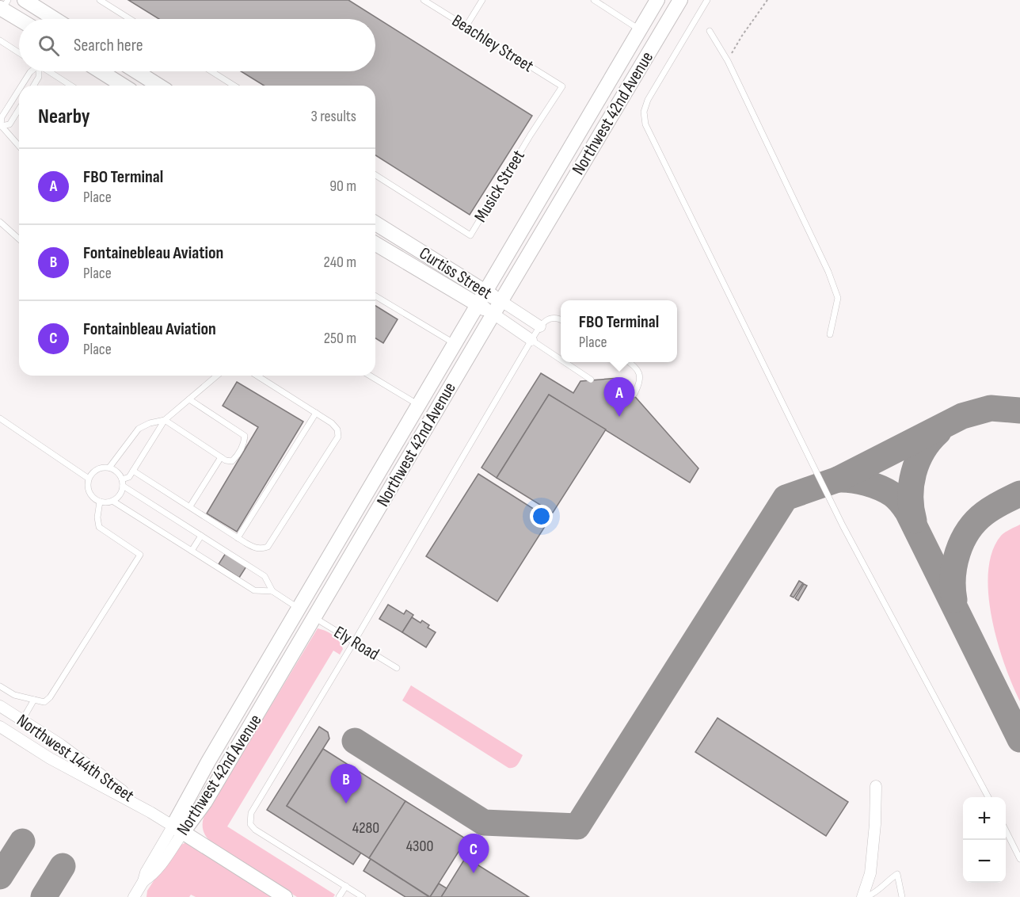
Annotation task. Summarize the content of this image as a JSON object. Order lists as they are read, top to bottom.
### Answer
{
  "streets": {
    "street": ["Northwest 42nd Avenue", "Curtiss Street", "Northwest 144th Street"],
    "lane": ["Beachley Street", "Musick Street", "Ely Road"]
  },
  "crossings": [
    ["Beachley Street", "Musick Street"],
    ["Northwest 42nd Avenue", "Curtiss Street"],
    ["Northwest 42nd Avenue", "Ely Road"],
    ["Northwest 42nd Avenue", "Northwest 144th Street"]
  ],
  "house_numbers": ["4280", "4300"],
  "page": {
    "search": "Search here",
    "heading": ["Nearby", "3 results"],
    "list": [
      {
        "mark": "A",
        "name": "FBO Terminal",
        "note": "Place",
        "value": "90 m"
      },
      {
        "mark": "B",
        "name": "Fontainebleau Aviation",
        "note": "Place",
        "value": "240 m"
      },
      {
        "mark": "C",
        "name": "Fontainbleau Aviation",
        "note": "Place",
        "value": "250 m"
      }
    ],
    "popup": ["FBO Terminal", "Place"],
    "pins": ["A", "B", "C"],
    "map_buttons": ["+", "−"]
  }
}
